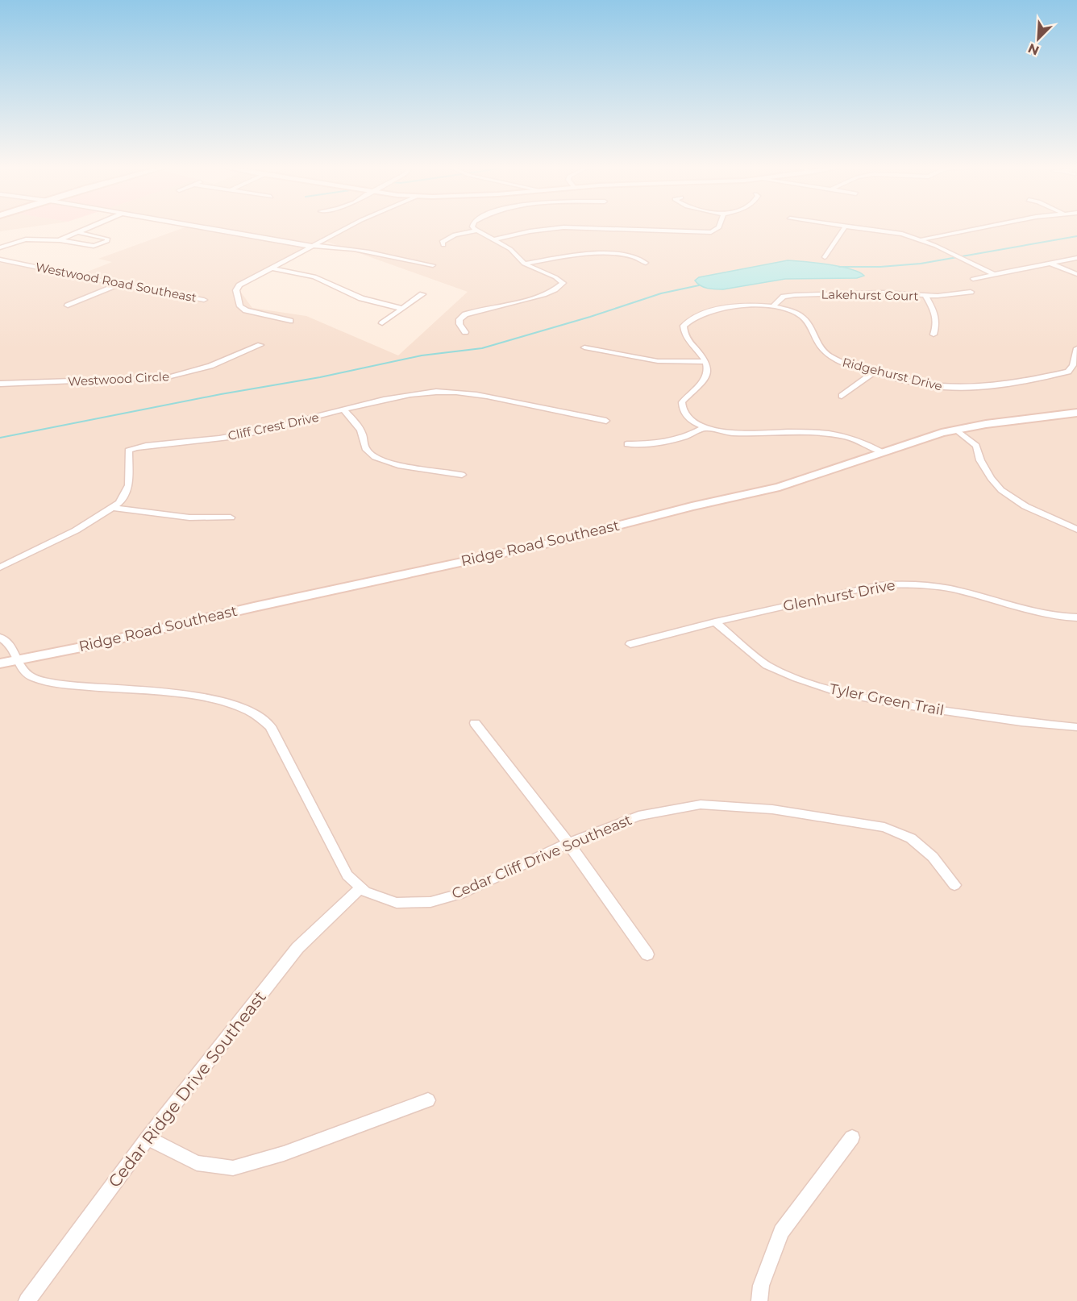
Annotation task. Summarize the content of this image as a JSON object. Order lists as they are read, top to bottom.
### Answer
{
  "streets": {
    "street": [
      "Westwood Road Southeast",
      "Lakehurst Court",
      "Ridgehurst Drive",
      "Westwood Circle",
      "Cliff Crest Drive",
      "Ridge Road Southeast",
      "Glenhurst Drive",
      "Tyler Green Trail",
      "Cedar Cliff Drive Southeast",
      "Cedar Ridge Drive Southeast"
    ]
  },
  "crossings": [
    ["Lakehurst Court", "Ridgehurst Drive"],
    ["Ridge Road Southeast", "Cedar Cliff Drive Southeast"],
    ["Glenhurst Drive", "Tyler Green Trail"],
    ["Cedar Cliff Drive Southeast", "Cedar Ridge Drive Southeast"]
  ],
  "north": "bottom left"
}
